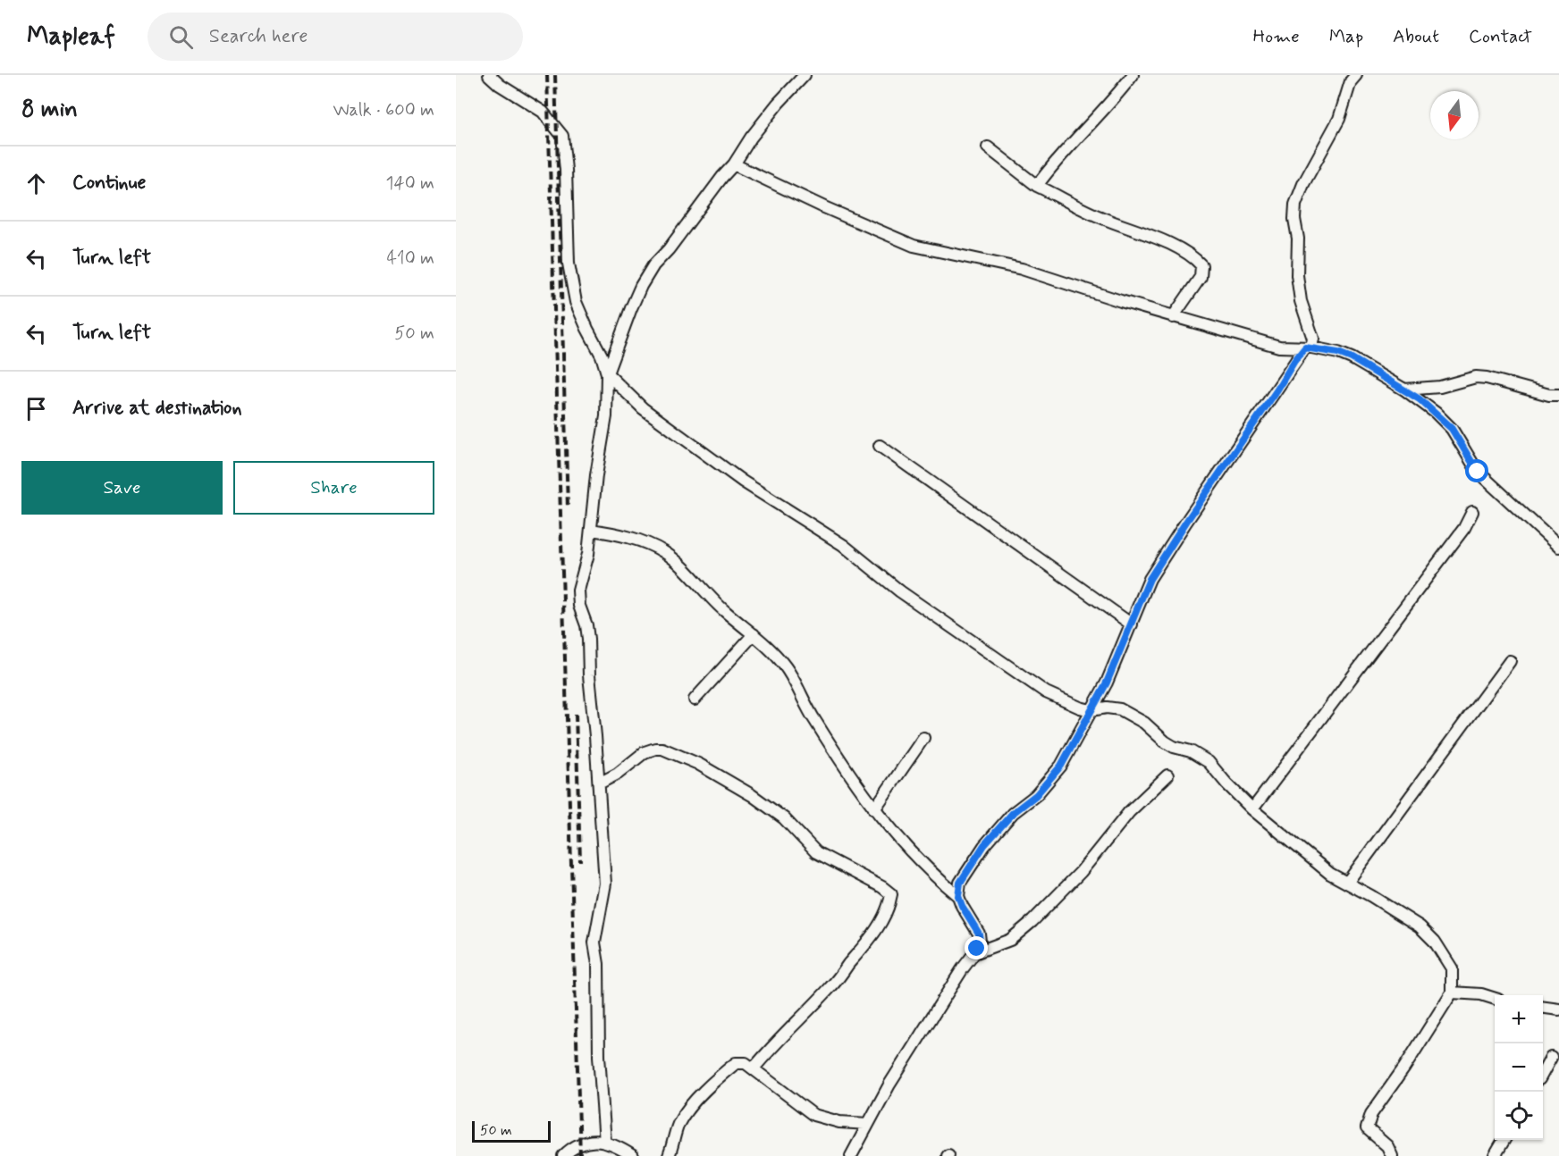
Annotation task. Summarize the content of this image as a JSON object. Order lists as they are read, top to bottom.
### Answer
{
  "scale_bar": "50 m",
  "north": "bottom",
  "page": {
    "header": "Mapleaf",
    "search": "Search here",
    "nav": [
      "Home",
      "Map",
      "About",
      "Contact"
    ],
    "heading": ["8 min", "Walk · 600 m"],
    "list": [
      ["Continue", "140 m"],
      ["Turn left", "410 m"],
      ["Turn left", "50 m"],
      "Arrive at destination"
    ],
    "buttons": ["Save", "Share"],
    "map_buttons": ["+", "−"],
    "scale": "50 m"
  }
}
